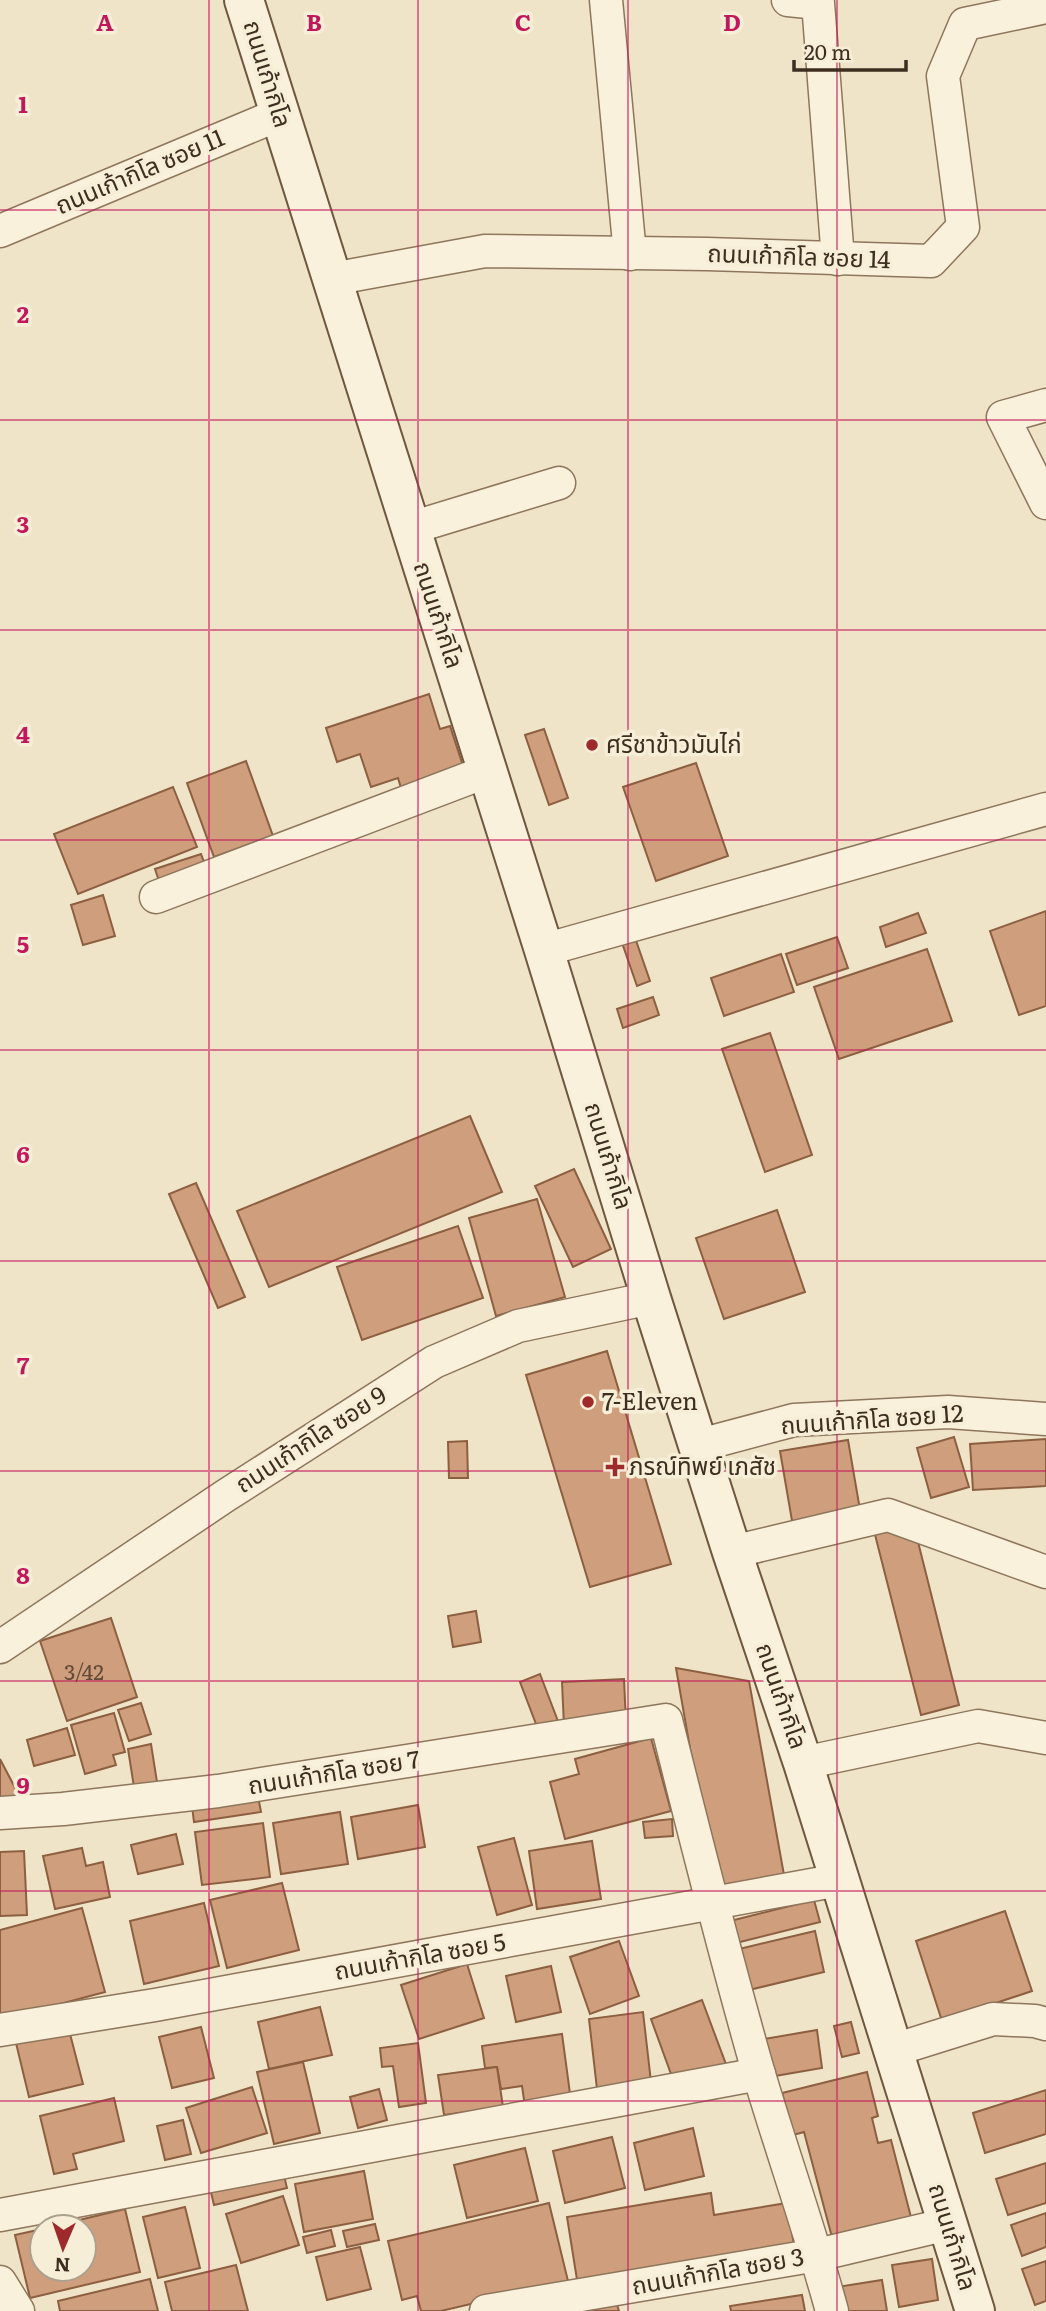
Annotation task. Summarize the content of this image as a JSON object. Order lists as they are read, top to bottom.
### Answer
{
  "streets": {
    "main road": ["ถนนเก้ากิโล"],
    "street": [
      "ถนนเก้ากิโล ซอย 11",
      "ถนนเก้ากิโล ซอย 14",
      "ถนนเก้ากิโล ซอย 12",
      "ถนนเก้ากิโล ซอย 9",
      "ถนนเก้ากิโล ซอย 7",
      "ถนนเก้ากิโล ซอย 5",
      "ถนนเก้ากิโล ซอย 3"
    ]
  },
  "crossings": [
    ["ถนนเก้ากิโล", "ถนนเก้ากิโล ซอย 11"],
    ["ถนนเก้ากิโล", "ถนนเก้ากิโล ซอย 14"],
    ["ถนนเก้ากิโล", "ถนนเก้ากิโล ซอย 12"],
    ["ถนนเก้ากิโล", "ถนนเก้ากิโล ซอย 9"],
    ["ถนนเก้ากิโล", "ถนนเก้ากิโล ซอย 5"],
    ["ถนนเก้ากิโล", "ถนนเก้ากิโล ซอย 3"],
    ["ถนนเก้ากิโล ซอย 7", "ถนนเก้ากิโล ซอย 5"]
  ],
  "places": {
    "other": ["ศรีชาข้าวมันไก่", "7-Eleven"],
    "health": ["ภรณ์ทิพย์ เภสัช"]
  },
  "house_numbers": ["3/42"],
  "scale_bar": "20 m",
  "north": "bottom",
  "grid": {
    "columns": [
      "A",
      "B",
      "C",
      "D"
    ],
    "rows": [
      "1",
      "2",
      "3",
      "4",
      "5",
      "6",
      "7",
      "8",
      "9"
    ]
  }
}
